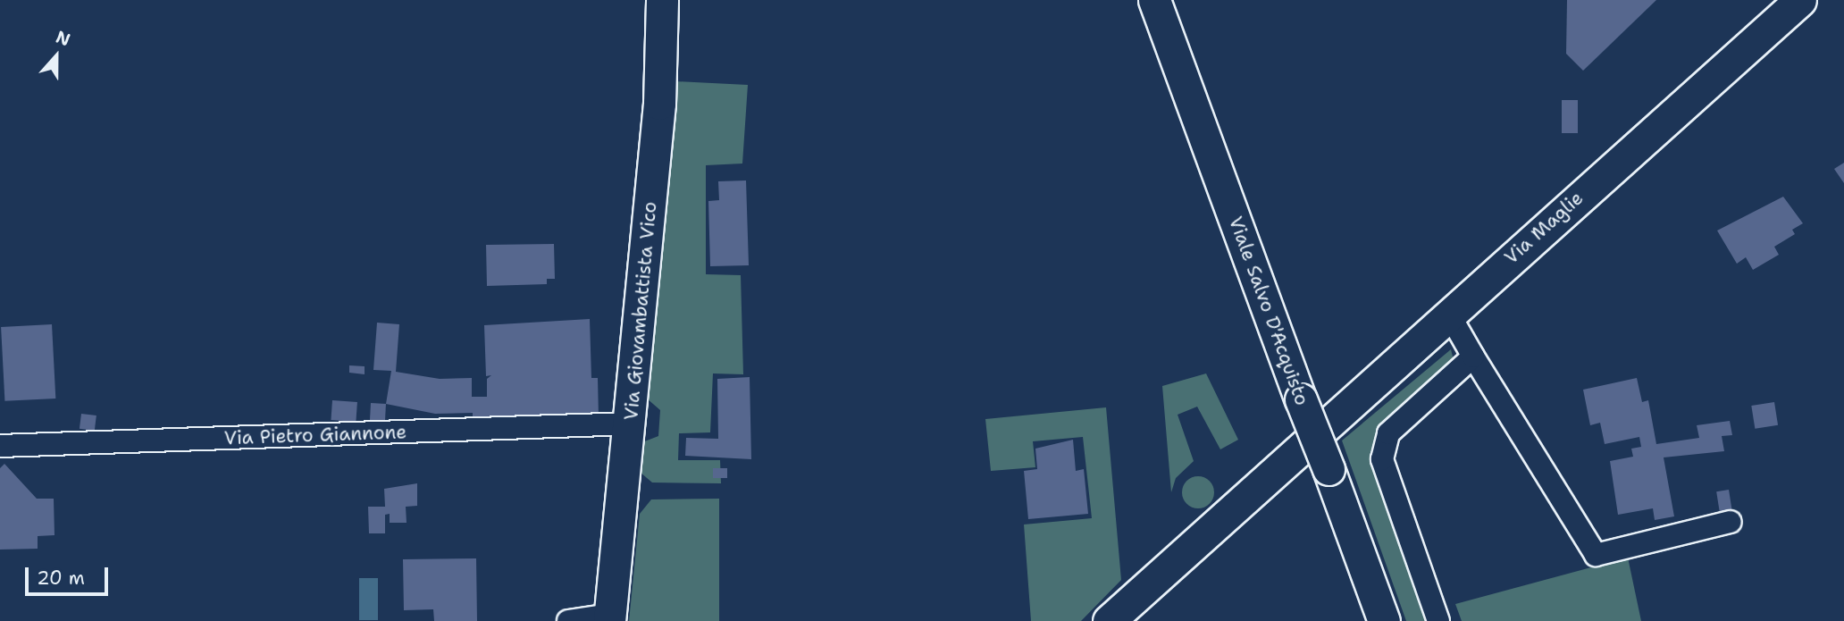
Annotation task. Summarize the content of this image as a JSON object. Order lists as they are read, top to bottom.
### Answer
{
  "streets": {
    "street": [
      "Via Maglie",
      "Via Giovambattista Vico",
      "Viale Salvo D'Acquisto",
      "Via Pietro Giannone"
    ]
  },
  "crossings": [
    ["Via Giovambattista Vico", "Via Pietro Giannone"]
  ],
  "scale_bar": "20 m",
  "north": "top"
}
